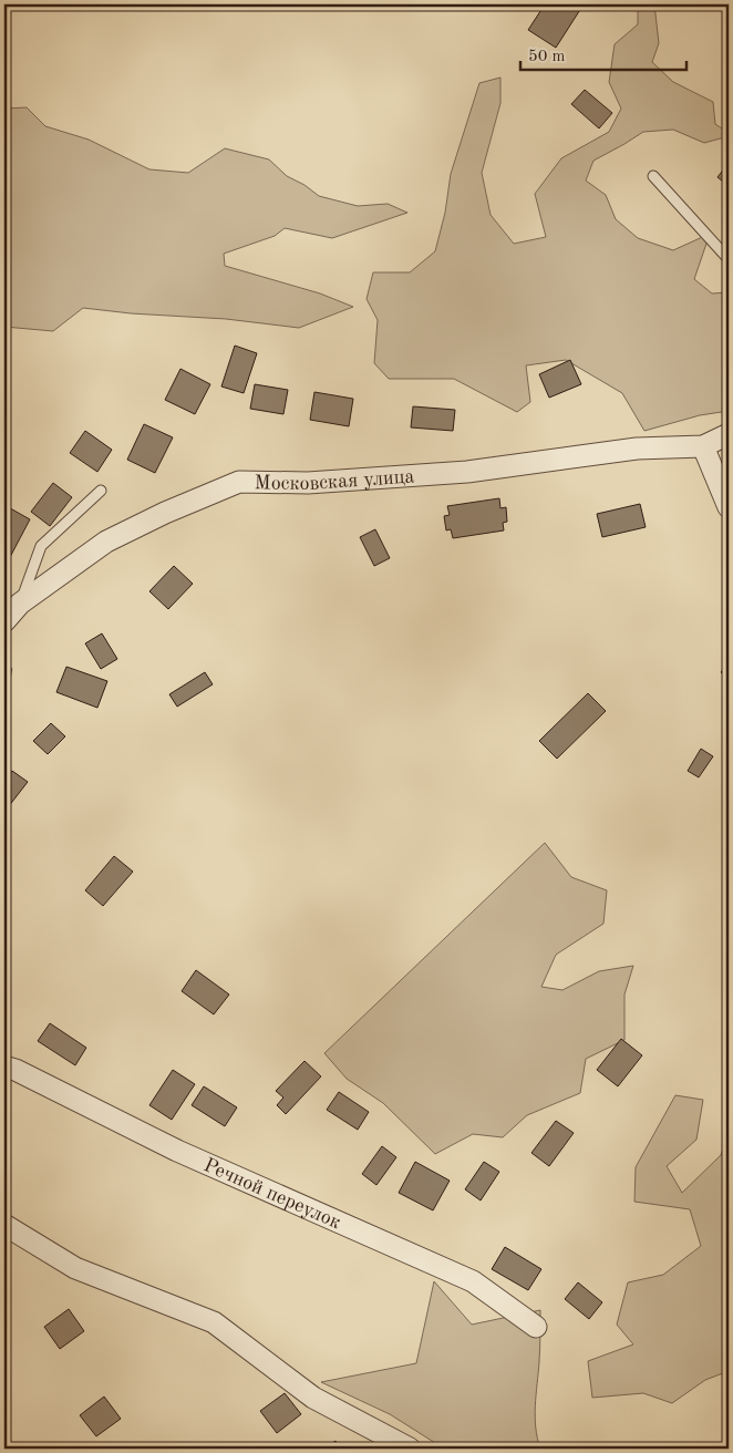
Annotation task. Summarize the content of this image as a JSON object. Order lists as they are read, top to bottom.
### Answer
{
  "streets": {
    "street": ["Московская улица", "Речной переулок"]
  },
  "scale_bar": "50 m"
}
